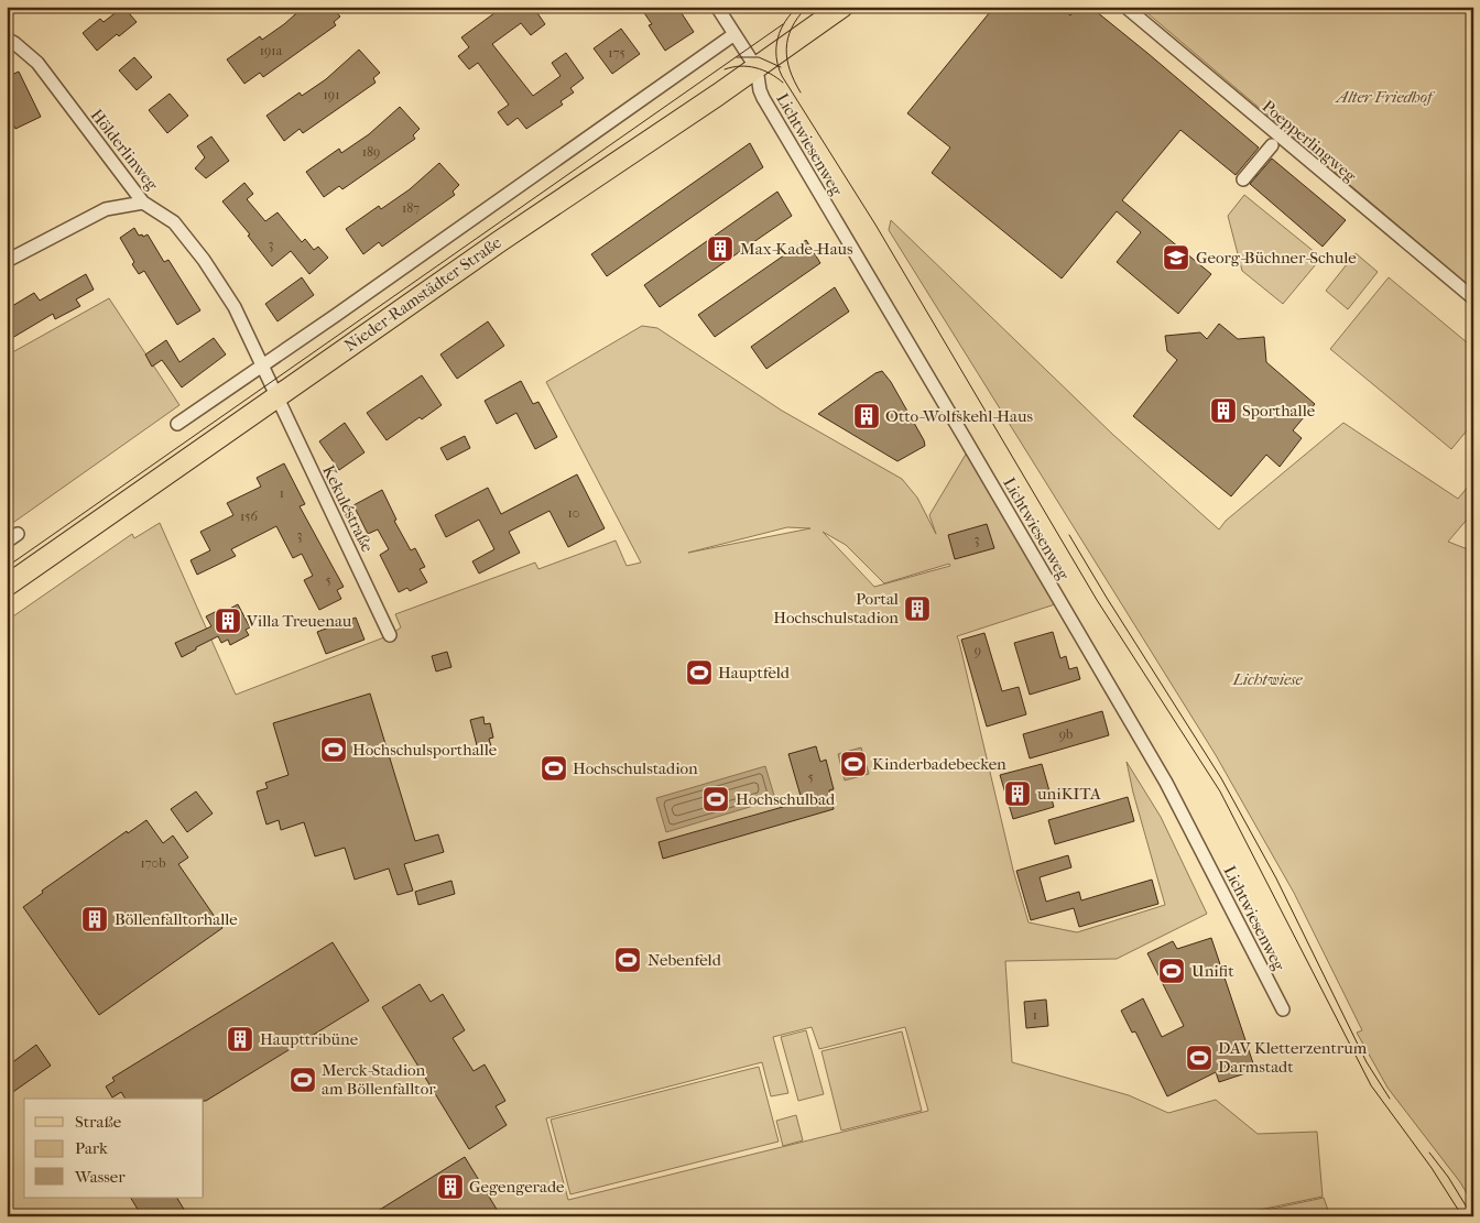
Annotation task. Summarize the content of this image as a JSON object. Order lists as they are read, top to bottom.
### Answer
{
  "streets": {
    "main road": ["Nieder-Ramstädter Straße"],
    "street": [
      "Poepperlingweg",
      "Lichtwiesenweg",
      "Hölderlinweg",
      "Kekuléstraße"
    ]
  },
  "crossings": [
    ["Lichtwiesenweg", "Nieder-Ramstädter Straße"],
    ["Hölderlinweg", "Nieder-Ramstädter Straße"],
    ["Hölderlinweg", "Kekuléstraße"],
    ["Nieder-Ramstädter Straße", "Kekuléstraße"]
  ],
  "parks": ["Alter Friedhof", "Lichtwiese"],
  "places": {
    "building": [
      "Max-Kade-Haus",
      "Sporthalle",
      "Otto-Wolfskehl-Haus",
      "Portal Hochschulstadion",
      "Villa Treuenau",
      "uniKITA",
      "Böllenfalltorhalle",
      "Haupttribüne",
      "Gegengerade"
    ],
    "school or university": ["Georg-Büchner-Schule"],
    "sports": [
      "Hauptfeld",
      "Hochschulsporthalle",
      "Kinderbadebecken",
      "Hochschulstadion",
      "Hochschulbad",
      "Nebenfeld",
      "Unifit",
      "DAV Kletterzentrum Darmstadt",
      "Merck-Stadion am Böllenfalltor"
    ]
  },
  "house_numbers": [
    "191a",
    "175",
    "191",
    "189",
    "187",
    "3",
    "1",
    "10",
    "156",
    "3",
    "3",
    "5",
    "9",
    "9b",
    "5",
    "170b",
    "1"
  ],
  "legend": ["Straße", "Park", "Wasser"]
}
